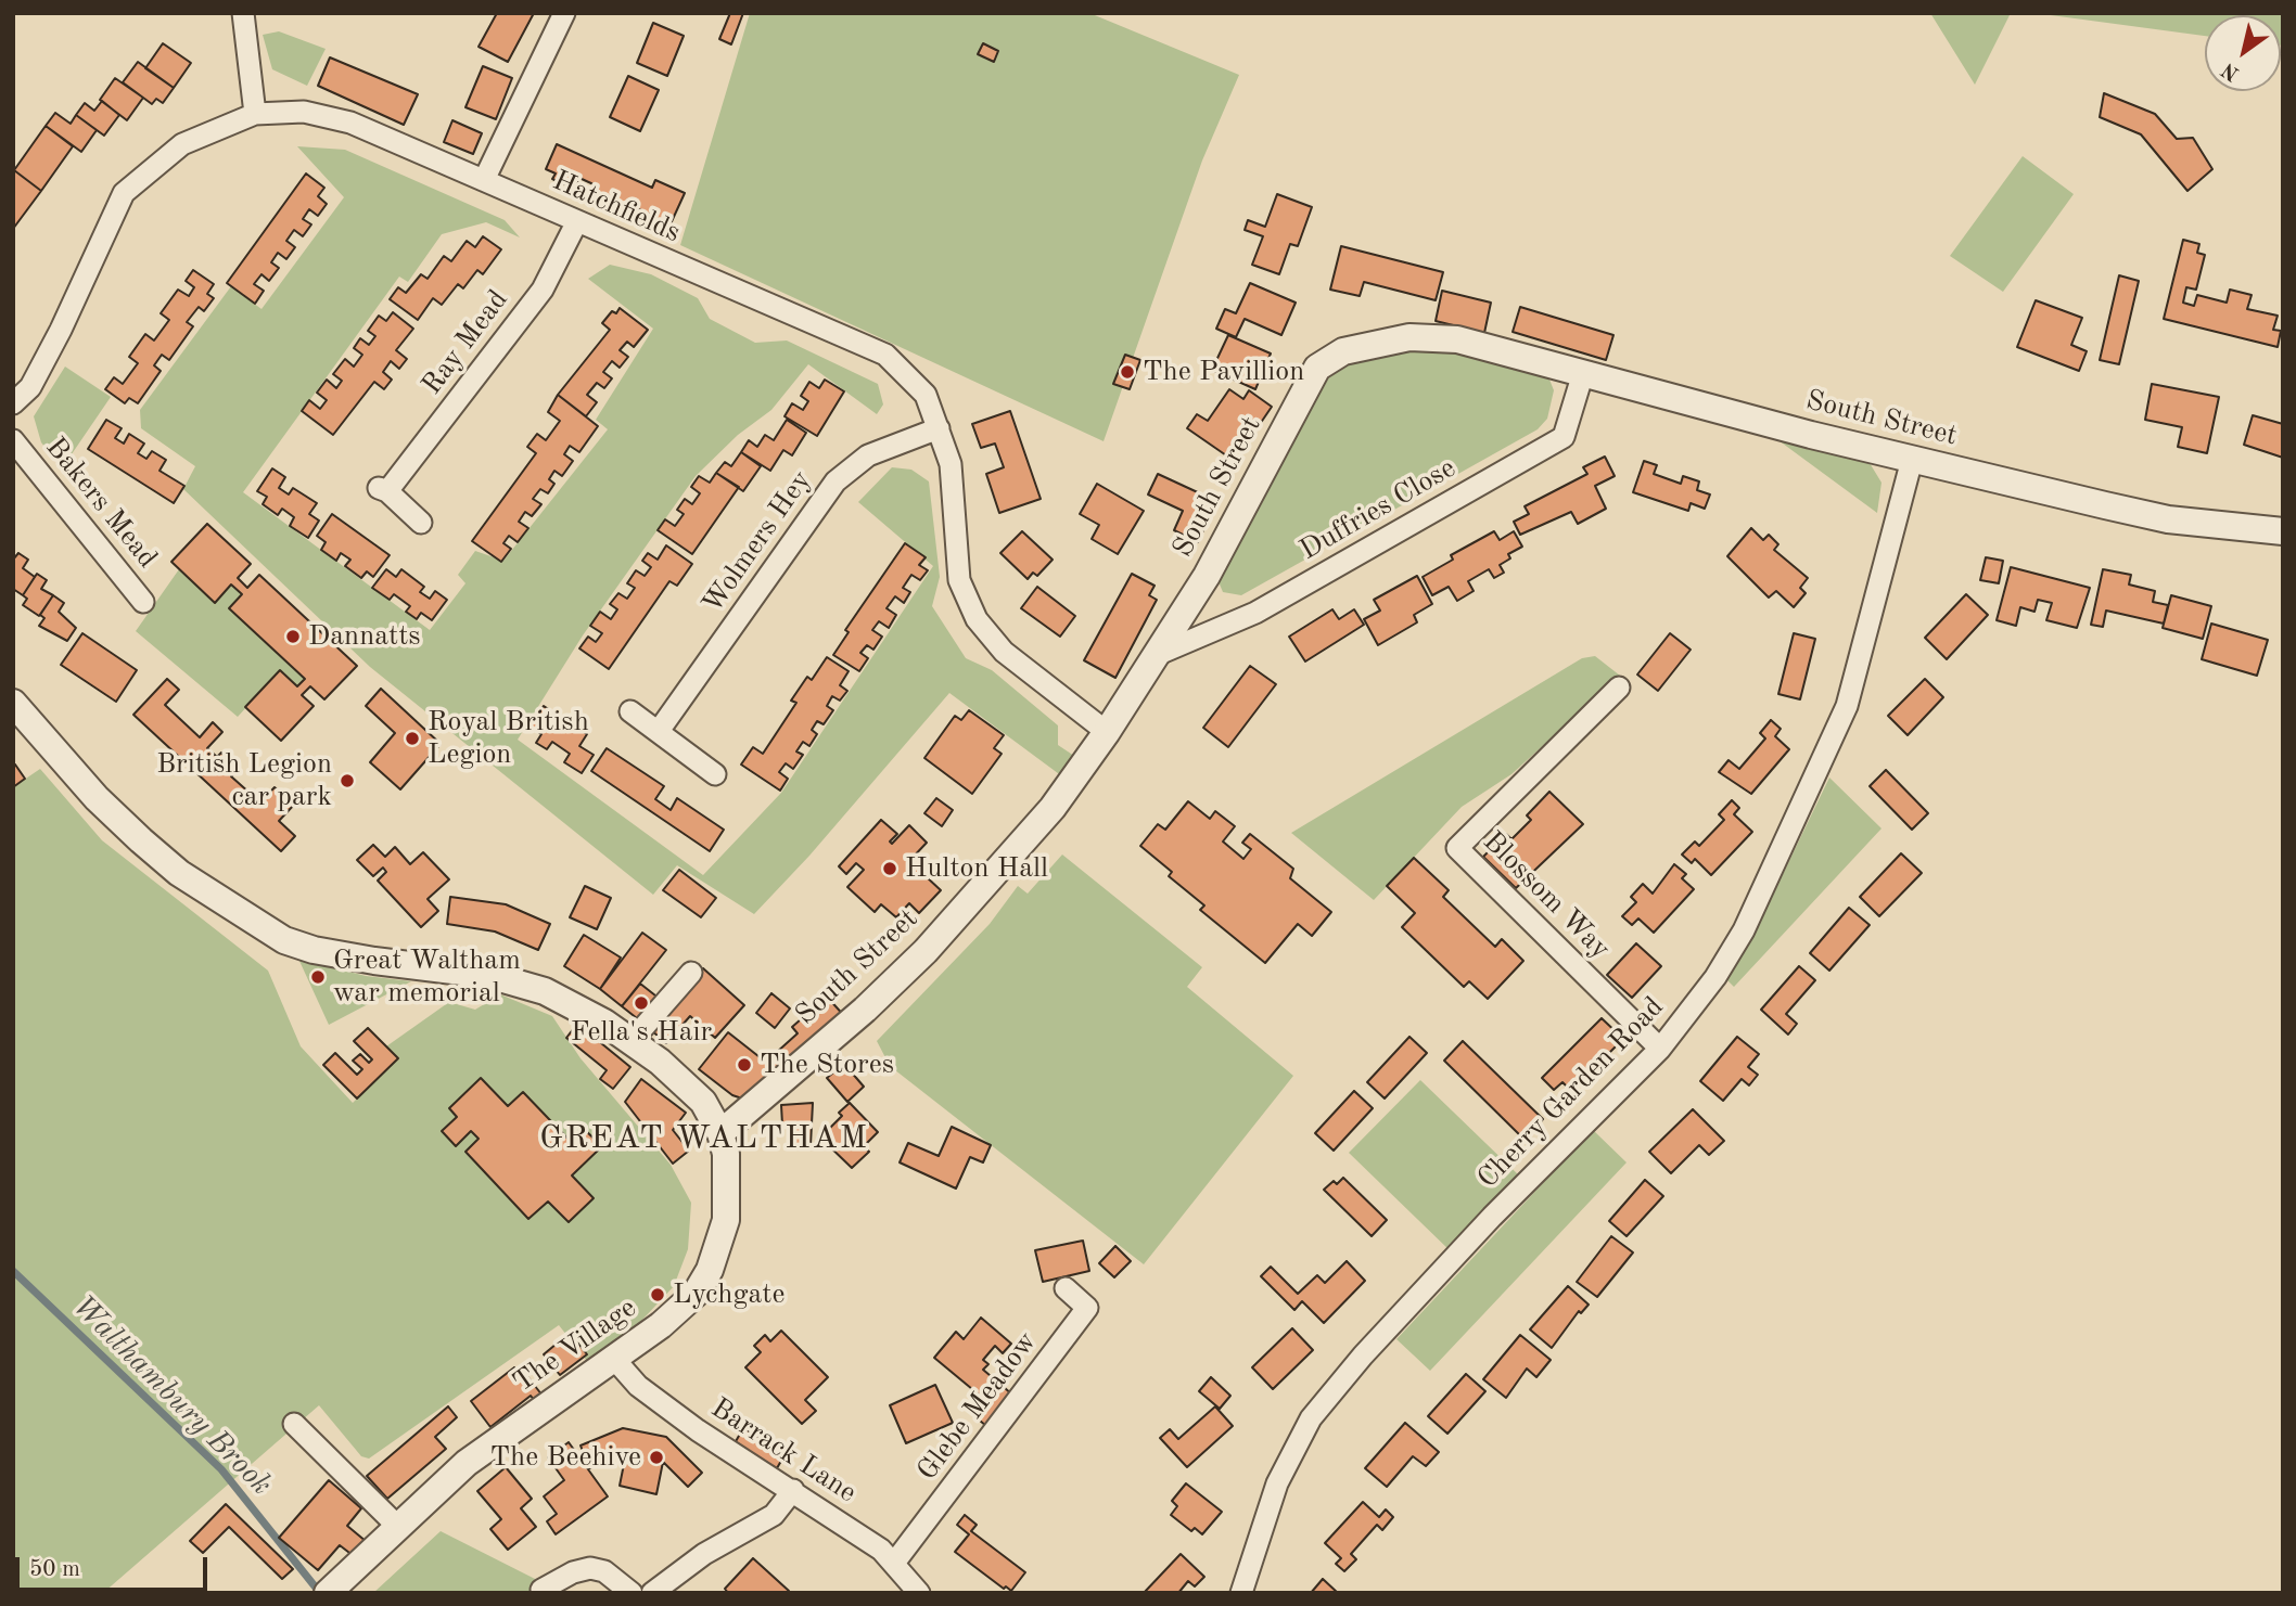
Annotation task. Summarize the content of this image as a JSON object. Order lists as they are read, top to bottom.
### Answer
{
  "streets": {
    "street": [
      "Hatchfields",
      "Ray Mead",
      "South Street",
      "Bakers Mead",
      "Duffries Close",
      "Wolmers Hey",
      "Blossom Way",
      "Cherry Garden Road",
      "The Village",
      "Glebe Meadow",
      "Barrack Lane"
    ]
  },
  "crossings": [
    ["Hatchfields", "Ray Mead"],
    ["Hatchfields", "South Street"],
    ["Hatchfields", "Wolmers Hey"],
    ["South Street", "Duffries Close"],
    ["South Street", "Cherry Garden Road"],
    ["South Street", "The Village"],
    ["Blossom Way", "Cherry Garden Road"],
    ["The Village", "Barrack Lane"],
    ["Glebe Meadow", "Barrack Lane"]
  ],
  "districts": ["GREAT WALTHAM"],
  "water": ["Walthambury Brook"],
  "places": [
    "The Pavillion",
    "Dannatts",
    "Royal British Legion",
    "British Legion car park",
    "Hulton Hall",
    "Great Waltham war memorial",
    "Fella's Hair",
    "The Stores",
    "Lychgate",
    "The Beehive"
  ],
  "scale_bar": "50 m",
  "north": "bottom left"
}
